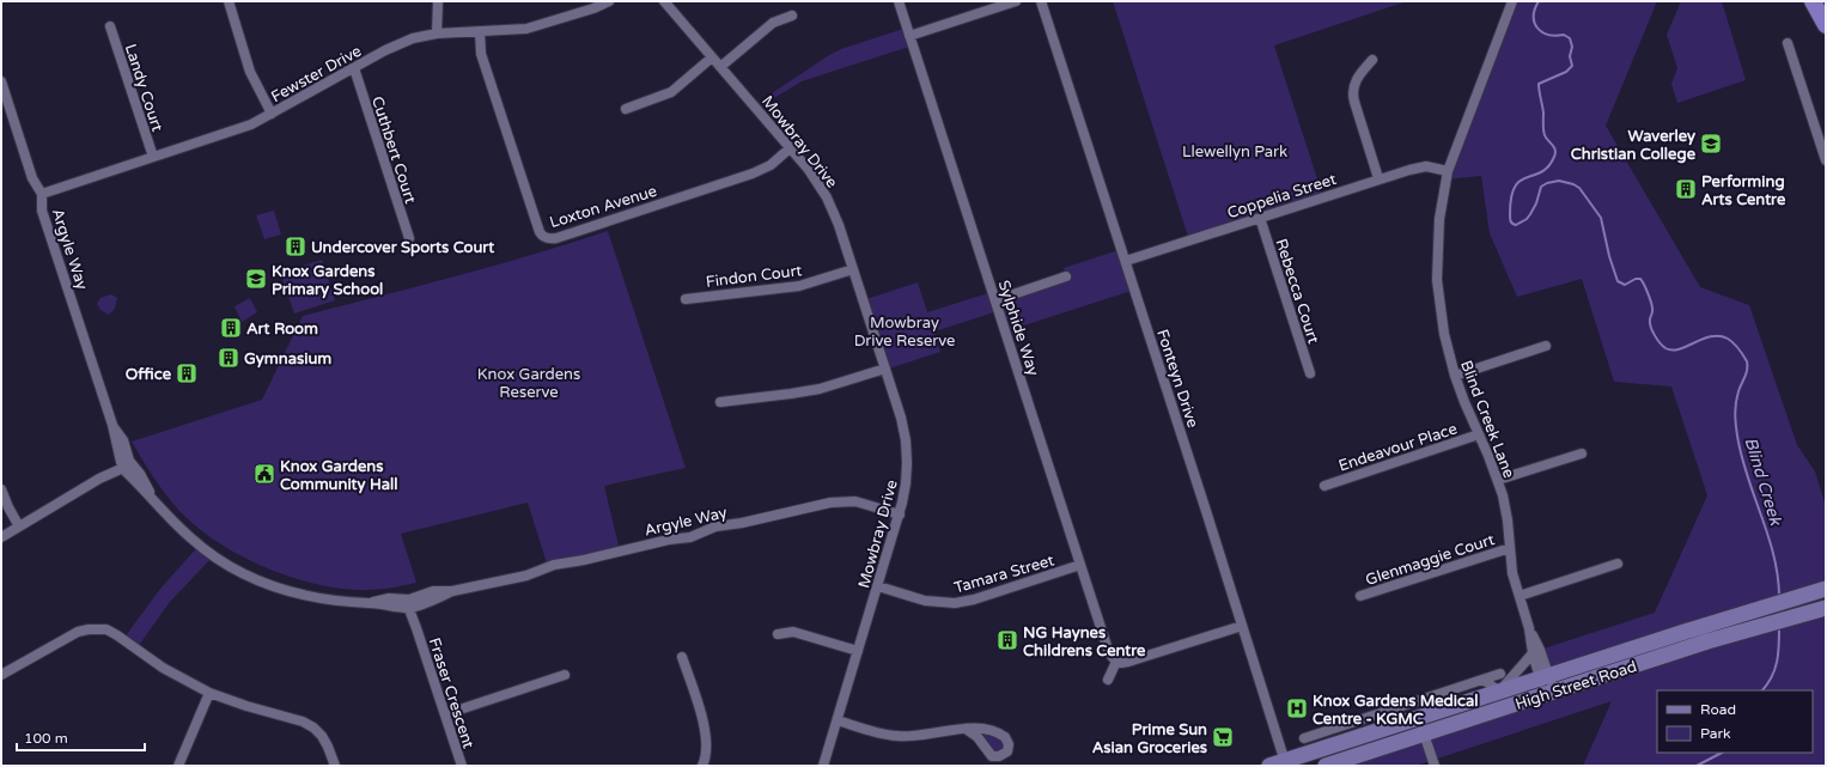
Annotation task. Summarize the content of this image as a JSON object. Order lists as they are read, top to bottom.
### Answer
{
  "streets": {
    "main road": ["High Street Road"],
    "street": [
      "Fewster Drive",
      "Landy Court",
      "Mowbray Drive",
      "Cuthbert Court",
      "Coppelia Street",
      "Loxton Avenue",
      "Argyle Way",
      "Findon Court",
      "Rebecca Court",
      "Sylphide Way",
      "Fonteyn Drive",
      "Blind Creek Lane",
      "Endeavour Place",
      "Glenmaggie Court",
      "Tamara Street",
      "Fraser Crescent"
    ]
  },
  "crossings": [
    ["Fewster Drive", "Landy Court"],
    ["Fewster Drive", "Cuthbert Court"],
    ["Fewster Drive", "Loxton Avenue"],
    ["Fewster Drive", "Argyle Way"],
    ["Mowbray Drive", "Loxton Avenue"],
    ["Mowbray Drive", "Argyle Way"],
    ["Mowbray Drive", "Findon Court"],
    ["Mowbray Drive", "Tamara Street"],
    ["Coppelia Street", "Rebecca Court"],
    ["Coppelia Street", "Fonteyn Drive"],
    ["Coppelia Street", "Blind Creek Lane"],
    ["Argyle Way", "Fraser Crescent"],
    ["Sylphide Way", "Tamara Street"],
    ["Fonteyn Drive", "High Street Road"],
    ["Blind Creek Lane", "Endeavour Place"],
    ["Blind Creek Lane", "Glenmaggie Court"],
    ["Blind Creek Lane", "High Street Road"]
  ],
  "water": ["Blind Creek"],
  "parks": ["Llewellyn Park", "Mowbray Drive Reserve", "Knox Gardens Reserve"],
  "places": {
    "school or university": ["Waverley Christian College", "Knox Gardens Primary School"],
    "building": [
      "Performing Arts Centre",
      "Undercover Sports Court",
      "Art Room",
      "Gymnasium",
      "Office",
      "NG Haynes Childrens Centre"
    ],
    "public building": ["Knox Gardens Community Hall"],
    "hospital": ["Knox Gardens Medical Centre - KGMC"],
    "supermarket": ["Prime Sun Asian Groceries"]
  },
  "legend": ["Road", "Park"],
  "scale_bar": "100 m"
}
